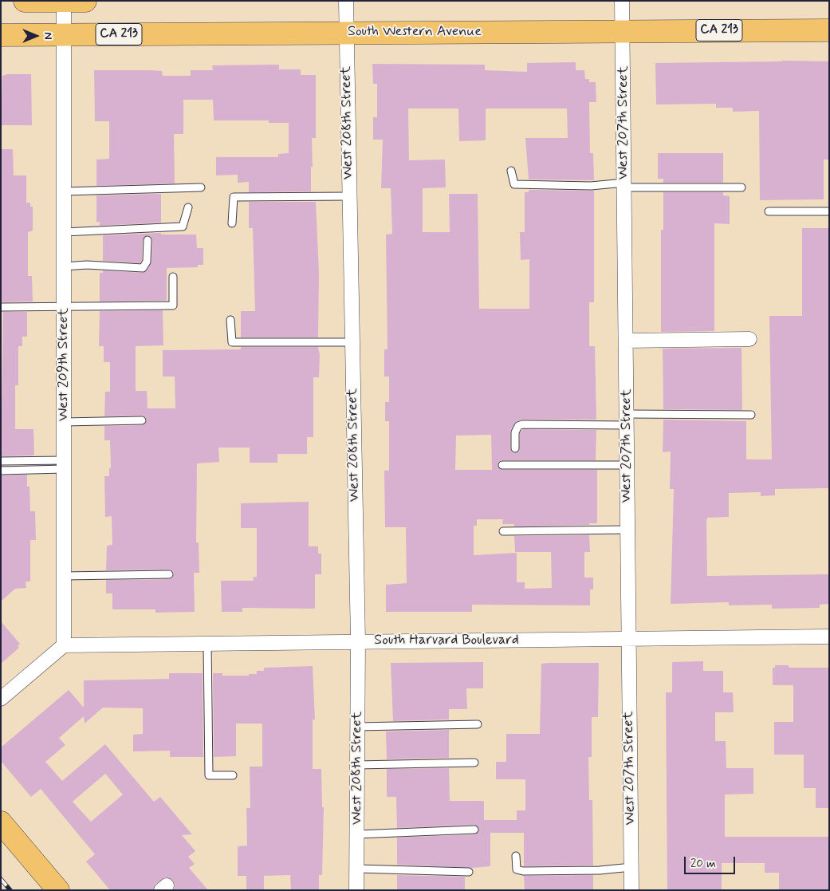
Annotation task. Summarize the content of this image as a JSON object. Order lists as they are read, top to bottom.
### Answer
{
  "streets": {
    "main road": ["CA 213", "South Western Avenue"],
    "street": [
      "West 208th Street",
      "West 207th Street",
      "West 209th Street",
      "South Harvard Boulevard"
    ]
  },
  "crossings": [
    ["South Western Avenue", "West 208th Street"],
    ["South Western Avenue", "West 207th Street"],
    ["South Western Avenue", "West 209th Street"],
    ["West 208th Street", "South Harvard Boulevard"],
    ["West 207th Street", "South Harvard Boulevard"],
    ["West 209th Street", "South Harvard Boulevard"]
  ],
  "scale_bar": "20 m",
  "north": "right"
}
